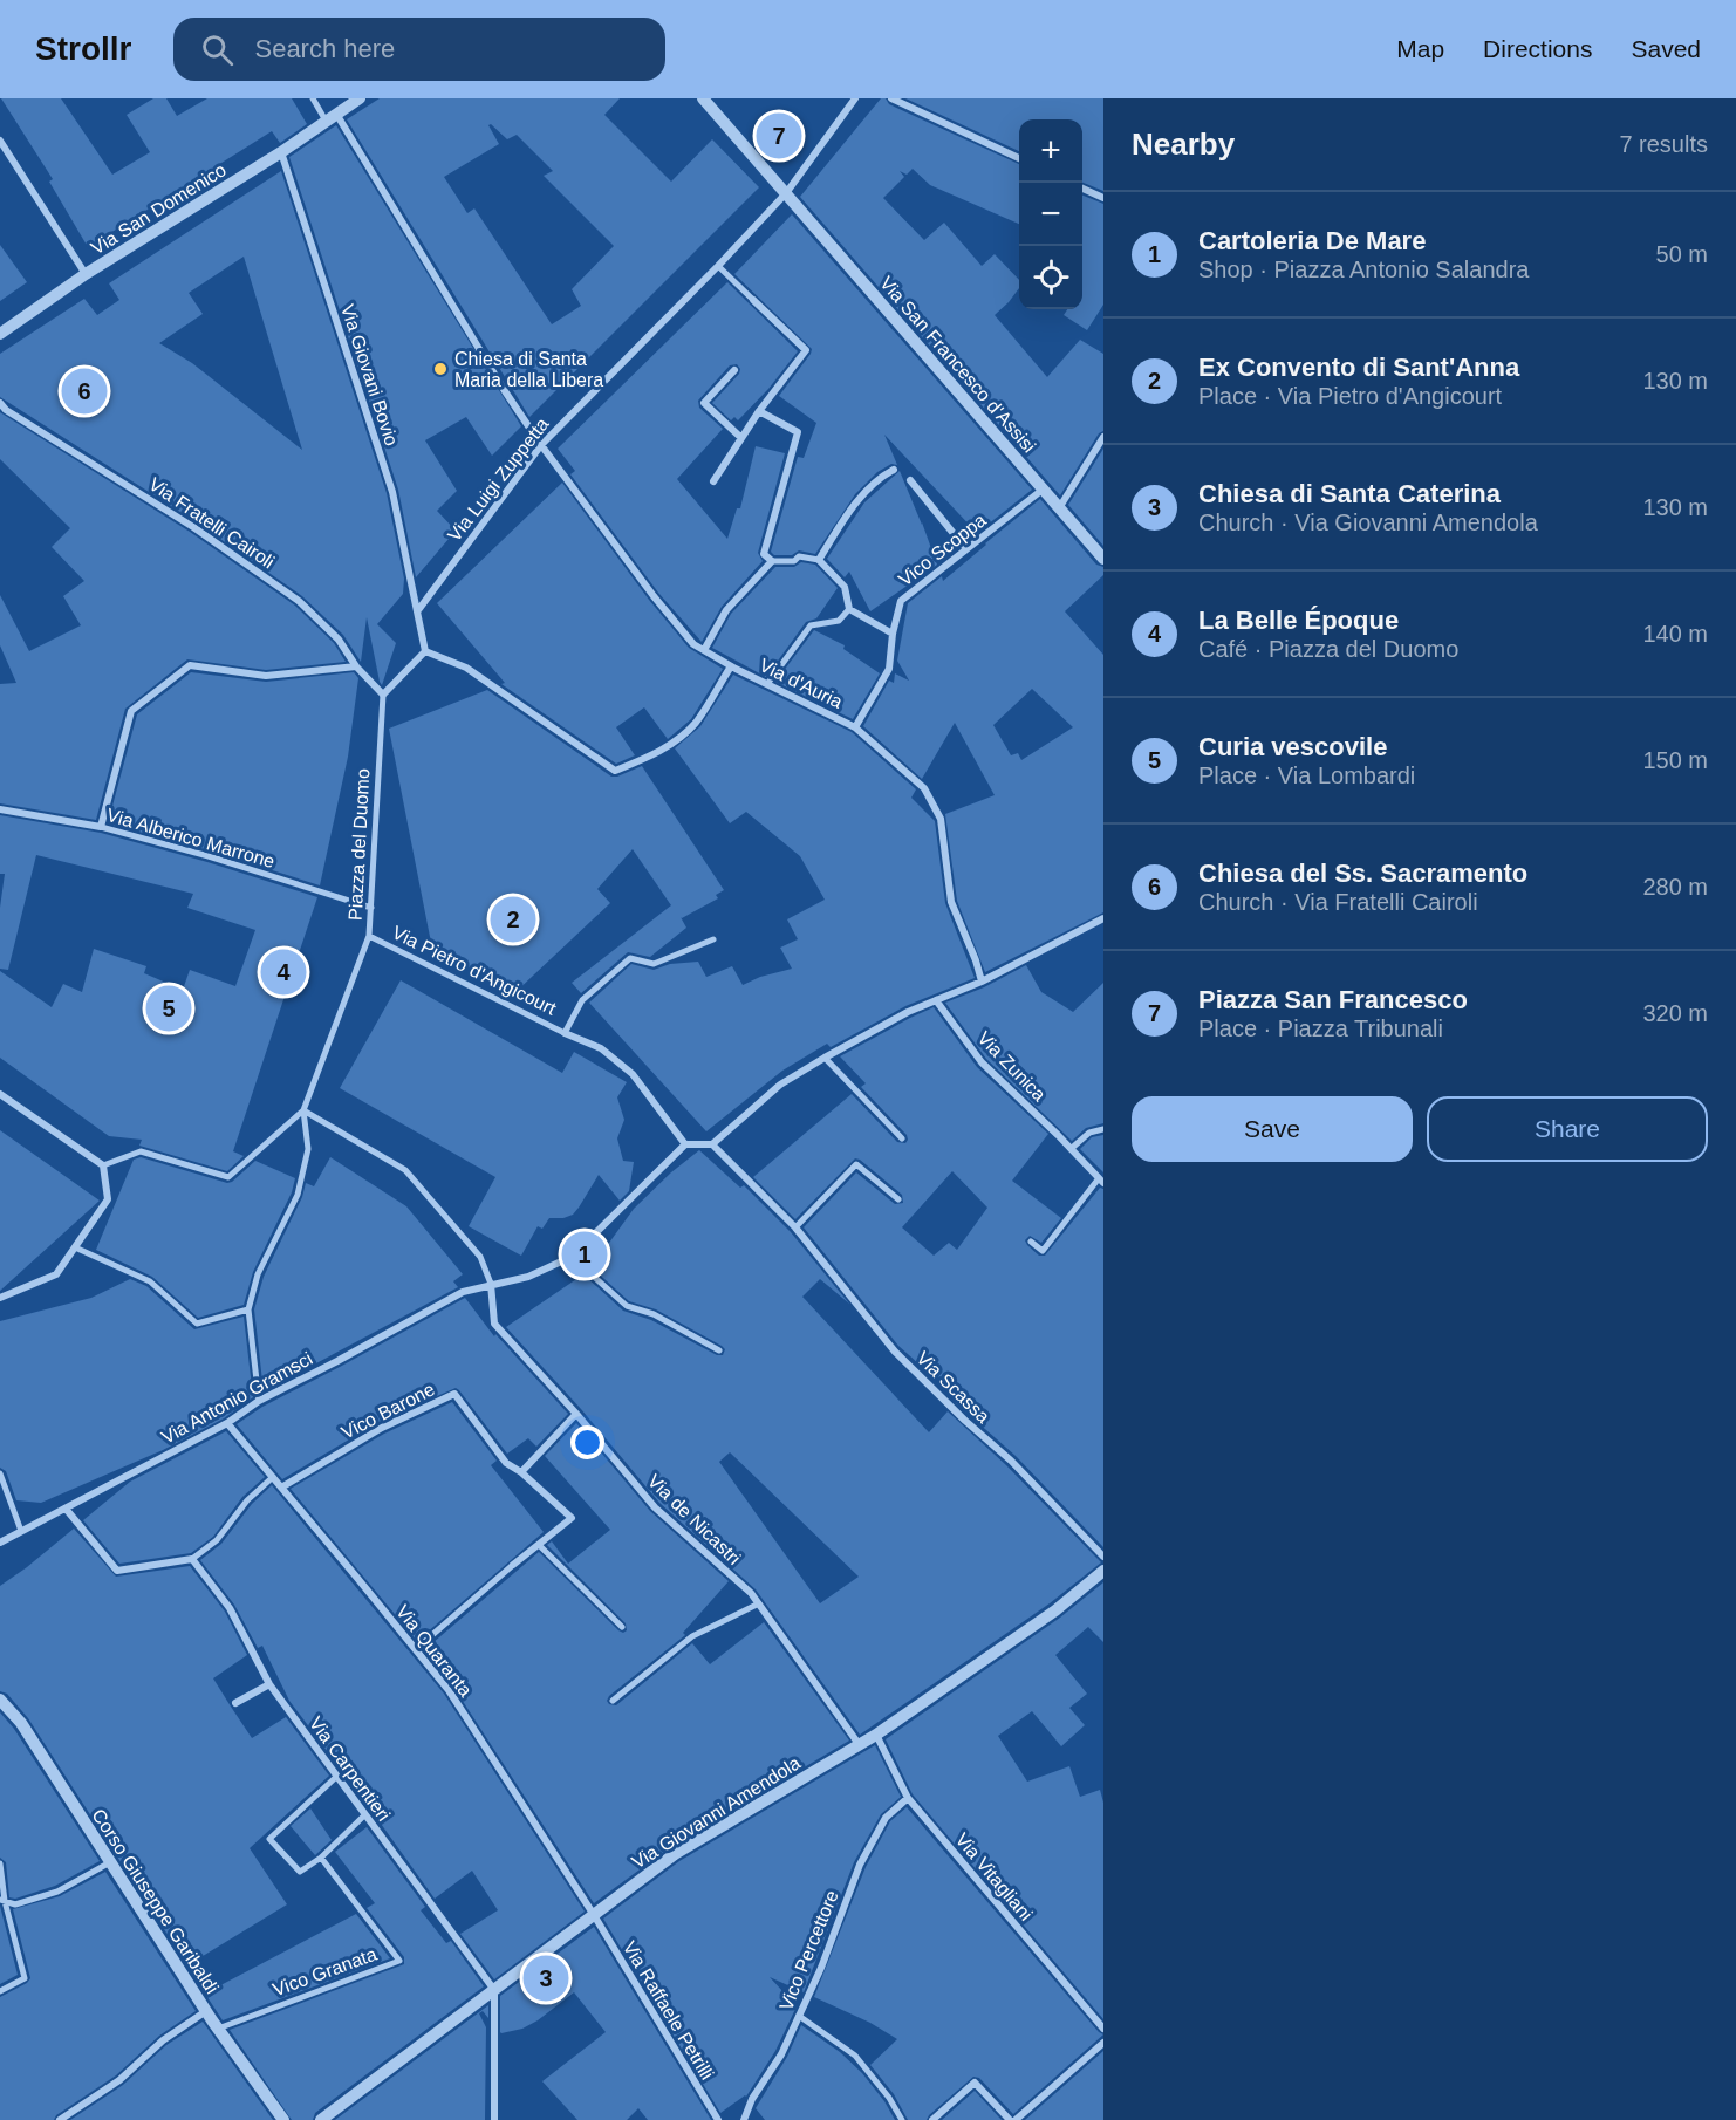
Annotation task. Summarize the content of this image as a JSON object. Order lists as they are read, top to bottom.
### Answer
{
  "streets": {
    "street": [
      "Via San Domenico",
      "Via San Francesco d'Assisi",
      "Via Giovani Bovio",
      "Via Luigi Zuppetta",
      "Via Fratelli Cairoli",
      "Vico Scoppa",
      "Via d'Auria",
      "Via Alberico Marrone",
      "Piazza del Duomo",
      "Via Pietro d'Angicourt",
      "Via Zunica",
      "Via Scassa",
      "Via Antonio Gramsci",
      "Vico Barone",
      "Via de Nicastri",
      "Via Quaranta",
      "Via Carpentieri",
      "Via Giovanni Amendola",
      "Via Vitagliani",
      "Corso Giuseppe Garibaldi",
      "Vico Percettore",
      "Vico Granata",
      "Via Raffaele Petrilli"
    ]
  },
  "crossings": [
    ["Via San Domenico", "Via Giovani Bovio"],
    ["Via San Domenico", "Via d'Auria"],
    ["Via San Francesco d'Assisi", "Via Luigi Zuppetta"],
    ["Via San Francesco d'Assisi", "Vico Scoppa"],
    ["Via Giovani Bovio", "Via Luigi Zuppetta"],
    ["Via Luigi Zuppetta", "Via d'Auria"],
    ["Via Fratelli Cairoli", "Piazza del Duomo"],
    ["Vico Scoppa", "Via d'Auria"],
    ["Via Alberico Marrone", "Piazza del Duomo"],
    ["Piazza del Duomo", "Via Pietro d'Angicourt"],
    ["Via Antonio Gramsci", "Via de Nicastri"],
    ["Via Antonio Gramsci", "Via Quaranta"],
    ["Vico Barone", "Via Quaranta"],
    ["Via de Nicastri", "Via Giovanni Amendola"],
    ["Via Quaranta", "Via Giovanni Amendola"],
    ["Via Quaranta", "Via Raffaele Petrilli"],
    ["Via Carpentieri", "Via Giovanni Amendola"],
    ["Via Giovanni Amendola", "Via Vitagliani"],
    ["Via Giovanni Amendola", "Via Raffaele Petrilli"],
    ["Via Vitagliani", "Vico Percettore"],
    ["Corso Giuseppe Garibaldi", "Vico Granata"]
  ],
  "places": ["Chiesa di Santa Maria della Libera"],
  "page": {
    "header": "Strollr",
    "search": "Search here",
    "nav": ["Map", "Directions", "Saved"],
    "heading": ["Nearby", "7 results"],
    "pins": [
      "7",
      "6",
      "2",
      "4",
      "5",
      "1",
      "3"
    ],
    "map_buttons": ["+", "−"],
    "list": [
      {
        "mark": "1",
        "name": "Cartoleria De Mare",
        "note": "Shop · Piazza Antonio Salandra",
        "value": "50 m"
      },
      {
        "mark": "2",
        "name": "Ex Convento di Sant'Anna",
        "note": "Place · Via Pietro d'Angicourt",
        "value": "130 m"
      },
      {
        "mark": "3",
        "name": "Chiesa di Santa Caterina",
        "note": "Church · Via Giovanni Amendola",
        "value": "130 m"
      },
      {
        "mark": "4",
        "name": "La Belle Époque",
        "note": "Café · Piazza del Duomo",
        "value": "140 m"
      },
      {
        "mark": "5",
        "name": "Curia vescovile",
        "note": "Place · Via Lombardi",
        "value": "150 m"
      },
      {
        "mark": "6",
        "name": "Chiesa del Ss. Sacramento",
        "note": "Church · Via Fratelli Cairoli",
        "value": "280 m"
      },
      {
        "mark": "7",
        "name": "Piazza San Francesco",
        "note": "Place · Piazza Tribunali",
        "value": "320 m"
      }
    ],
    "buttons": ["Save", "Share"]
  }
}
